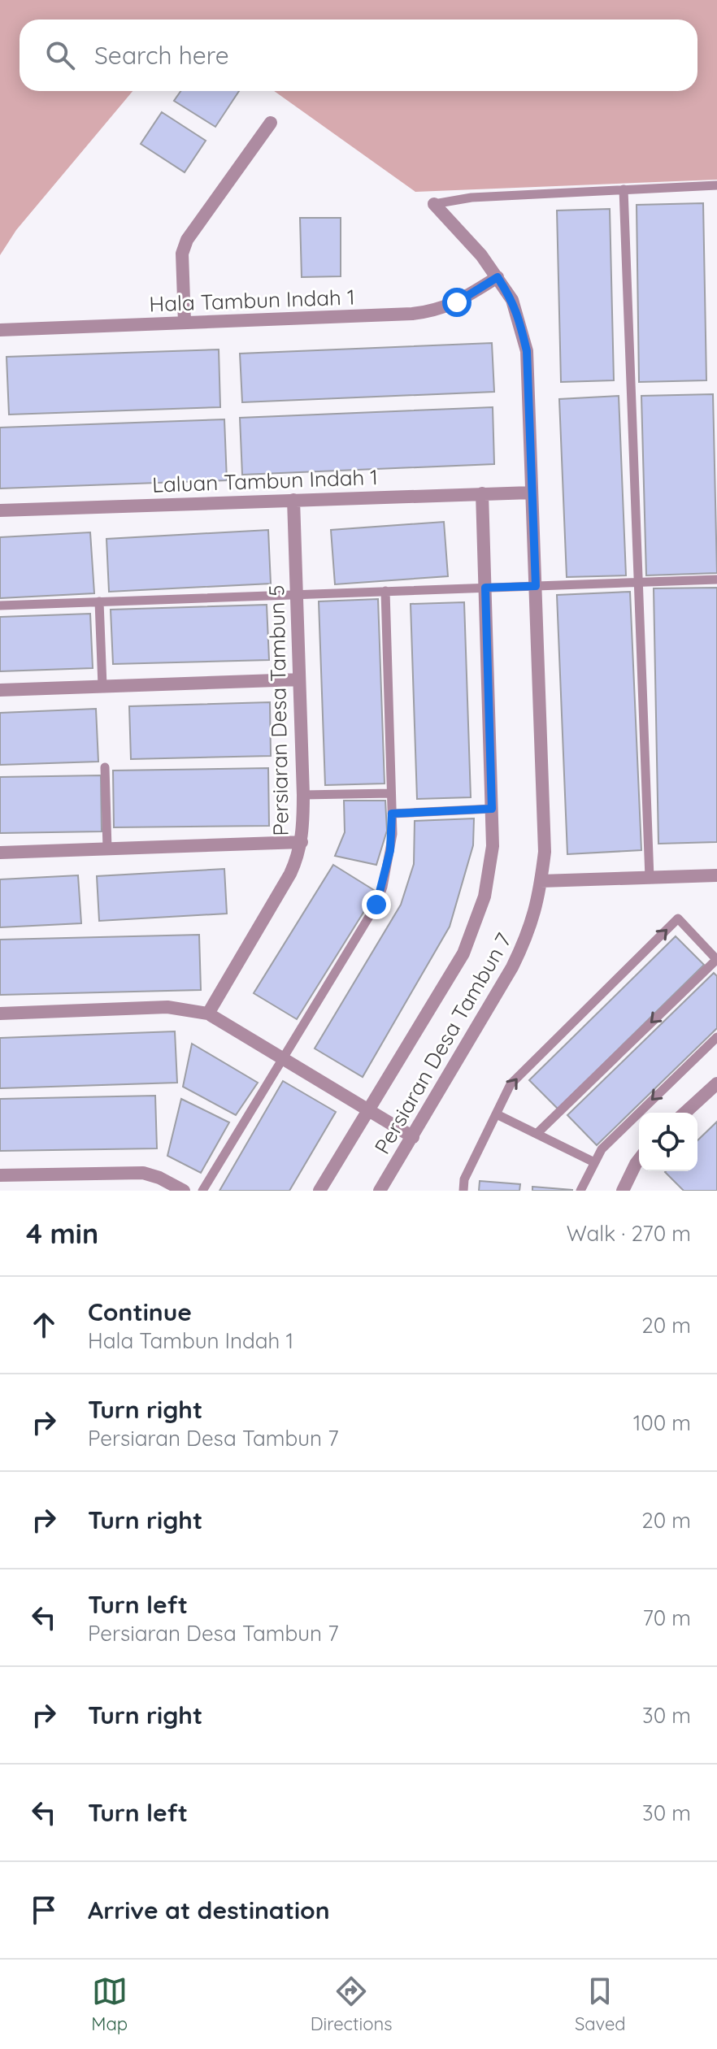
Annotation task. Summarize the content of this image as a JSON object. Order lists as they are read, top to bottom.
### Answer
{
  "streets": {
    "street": [
      "Hala Tambun Indah 1",
      "Laluan Tambun Indah 1",
      "Persiaran Desa Tambun 5",
      "Persiaran Desa Tambun 7"
    ]
  },
  "crossings": [
    ["Hala Tambun Indah 1", "Persiaran Desa Tambun 7"],
    ["Laluan Tambun Indah 1", "Persiaran Desa Tambun 5"],
    ["Laluan Tambun Indah 1", "Persiaran Desa Tambun 7"]
  ],
  "page": {
    "search": "Search here",
    "heading": ["4 min", "Walk · 270 m"],
    "list": [
      ["Continue", "Hala Tambun Indah 1", "20 m"],
      ["Turn right", "Persiaran Desa Tambun 7", "100 m"],
      ["Turn right", "20 m"],
      ["Turn left", "Persiaran Desa Tambun 7", "70 m"],
      ["Turn right", "30 m"],
      ["Turn left", "30 m"],
      "Arrive at destination"
    ],
    "nav": ["Map", "Directions", "Saved"]
  }
}
